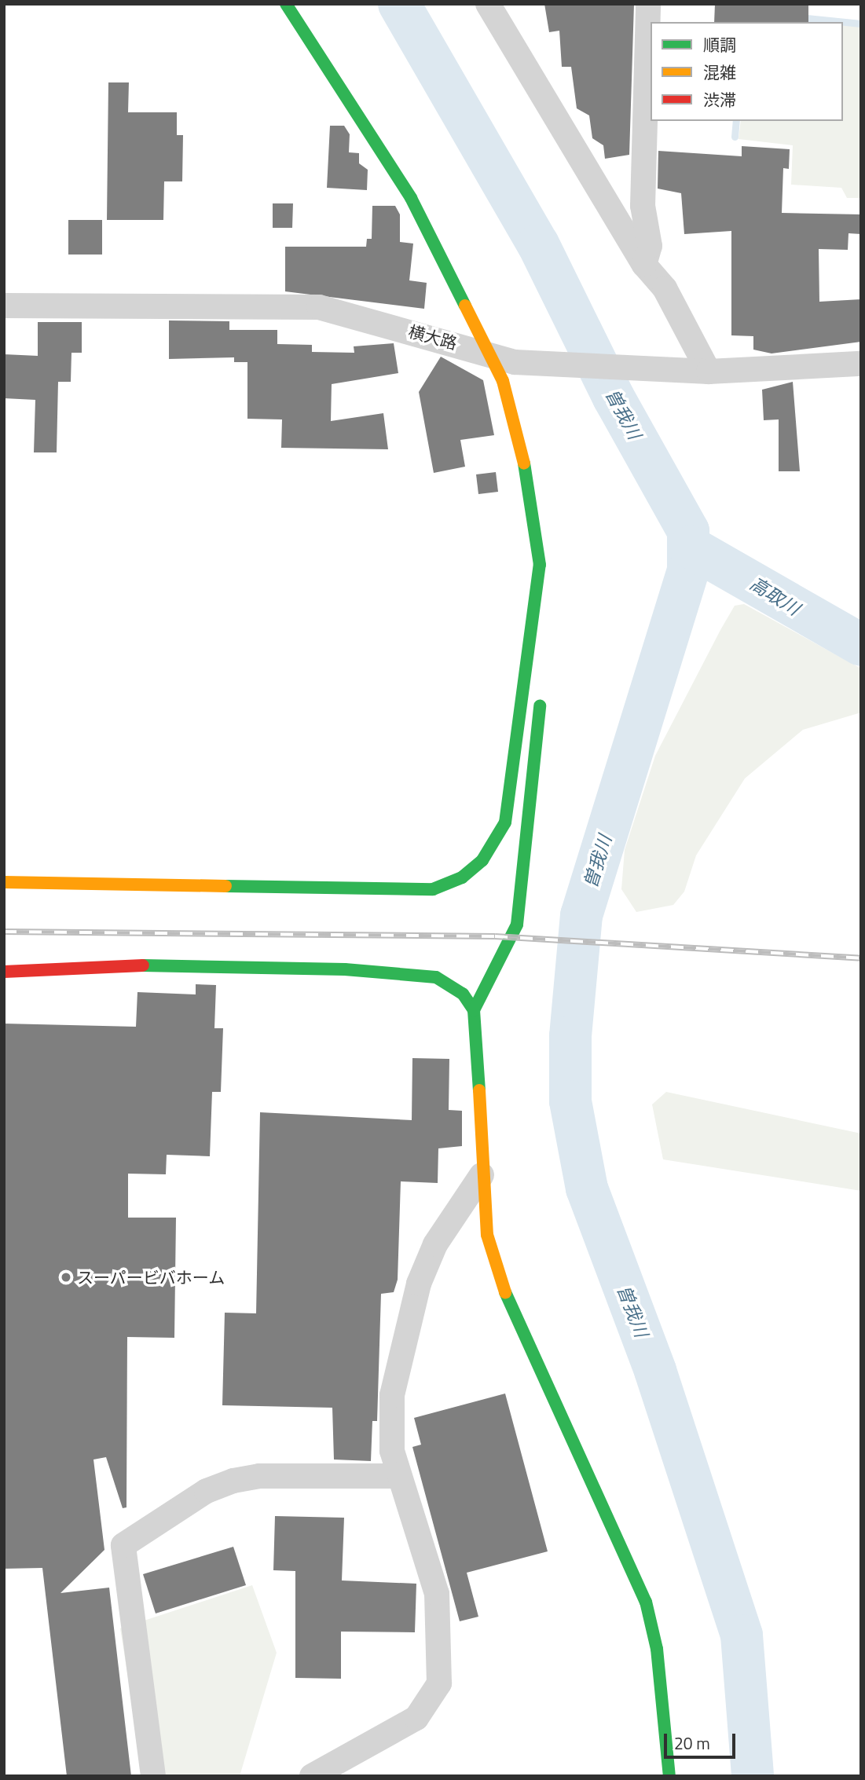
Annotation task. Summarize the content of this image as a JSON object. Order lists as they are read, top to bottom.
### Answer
{
  "streets": {
    "street": ["横大路"]
  },
  "water": ["曽我川", "高取川"],
  "places": ["スーパービバホーム"],
  "legend": ["順調", "混雑", "渋滞"],
  "scale_bar": "20 m"
}
